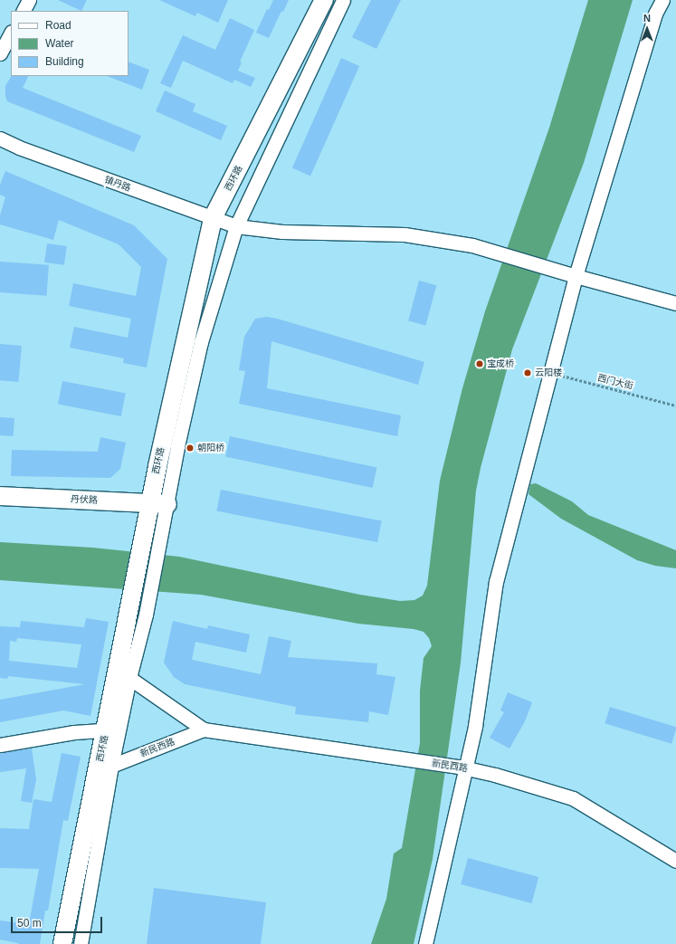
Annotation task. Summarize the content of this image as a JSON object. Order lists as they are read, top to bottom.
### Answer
{
  "streets": {
    "main road": ["西环路", "丹伏路"],
    "street": ["镇丹路", "新民西路"],
    "path": ["西门大街"]
  },
  "crossings": [
    ["西环路", "镇丹路"],
    ["西环路", "丹伏路"],
    ["西环路", "新民西路"]
  ],
  "places": ["宝成桥", "云阳楼", "朝阳桥"],
  "legend": ["Road", "Water", "Building"],
  "scale_bar": "50 m",
  "north": "top"
}
